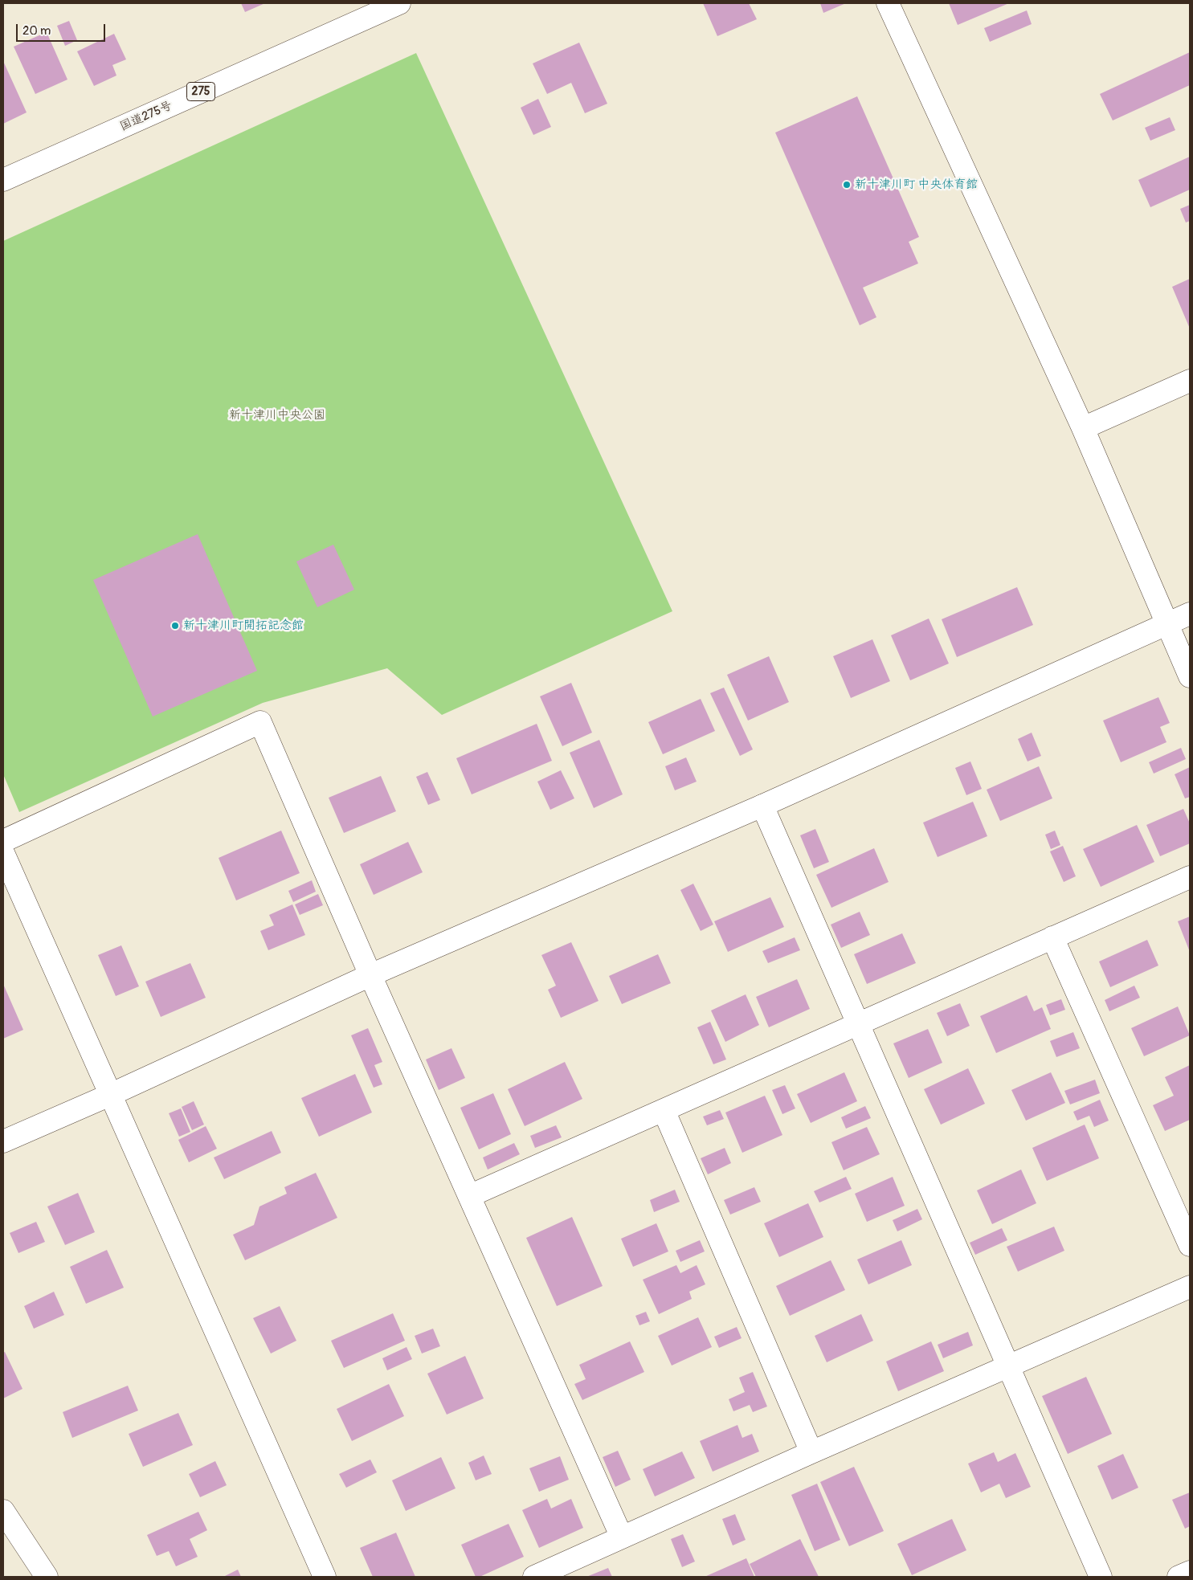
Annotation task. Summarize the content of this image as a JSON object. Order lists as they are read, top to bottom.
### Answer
{
  "streets": {
    "main road": ["275", "国道275号"]
  },
  "parks": ["新十津川中央公園"],
  "places": ["新十津川町 中央体育館", "新十津川町開拓記念館"],
  "scale_bar": "20 m"
}
